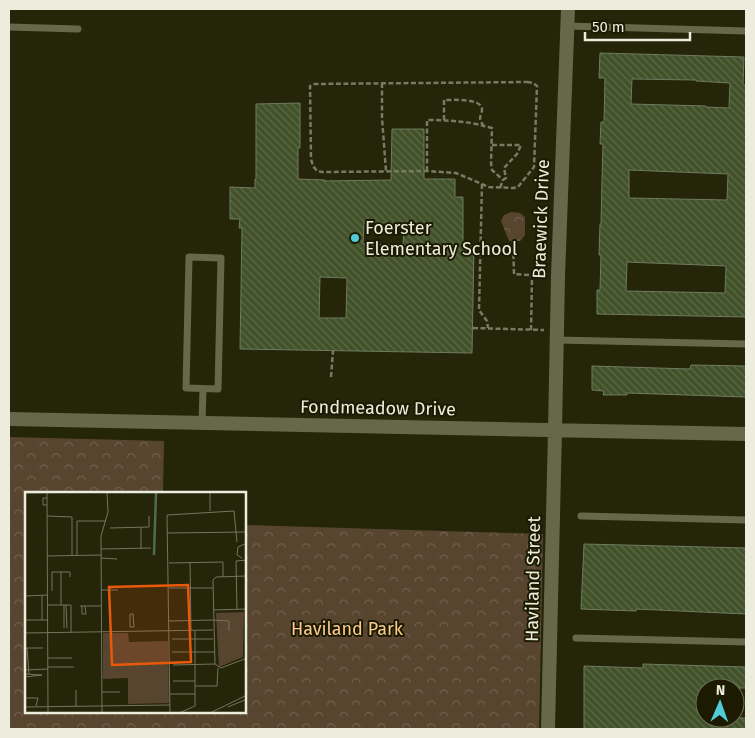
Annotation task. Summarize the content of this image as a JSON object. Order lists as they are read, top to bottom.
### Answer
{
  "streets": {
    "street": ["Braewick Drive", "Fondmeadow Drive", "Haviland Street"]
  },
  "crossings": [
    ["Braewick Drive", "Fondmeadow Drive"],
    ["Braewick Drive", "Haviland Street"],
    ["Fondmeadow Drive", "Haviland Street"]
  ],
  "parks": ["Haviland Park"],
  "places": ["Foerster Elementary School"],
  "scale_bar": "50 m",
  "north": "top"
}
